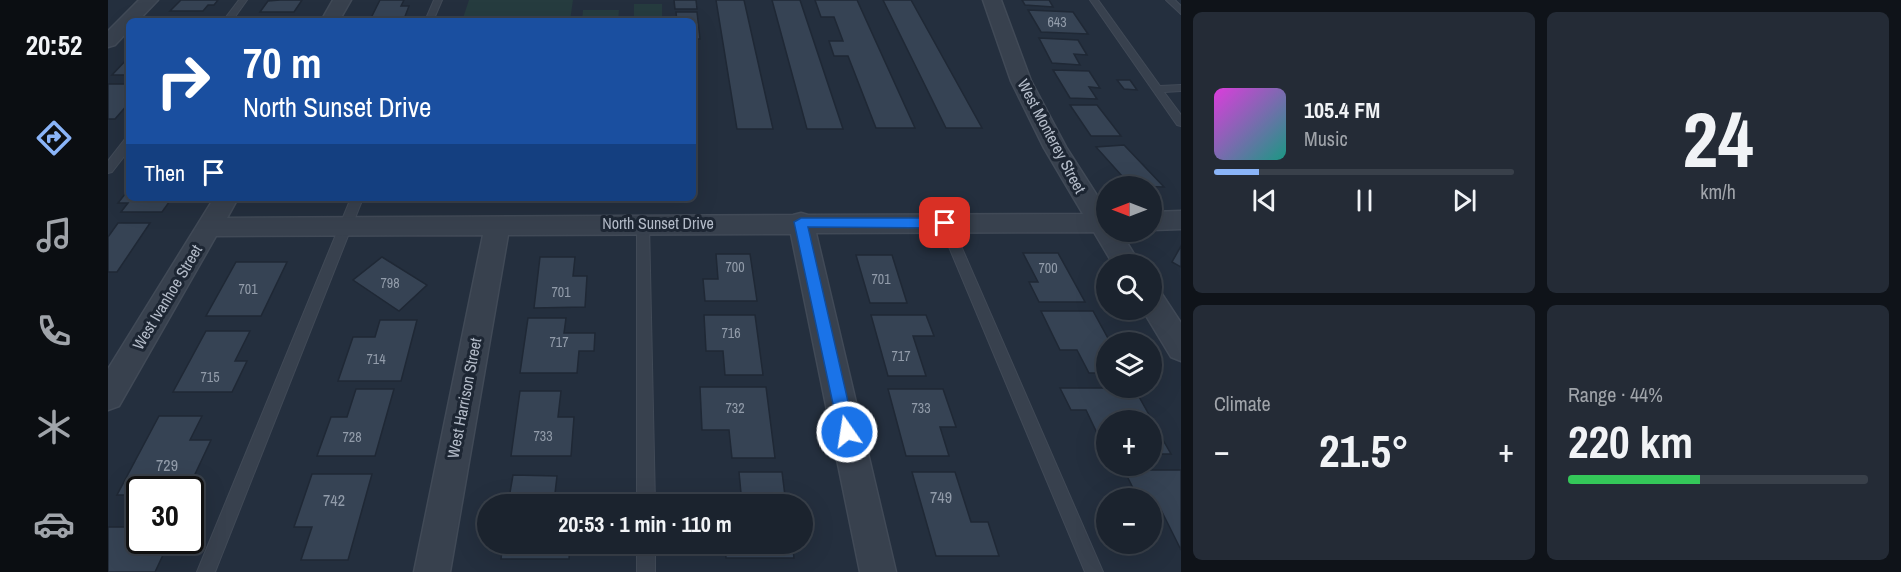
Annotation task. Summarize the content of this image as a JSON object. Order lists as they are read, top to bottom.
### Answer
{
  "streets": {
    "street": [
      "West Monterey Street",
      "North Sunset Drive",
      "West Ivanhoe Street",
      "West Harrison Street"
    ]
  },
  "crossings": [
    ["North Sunset Drive", "West Ivanhoe Street"],
    ["North Sunset Drive", "West Harrison Street"]
  ],
  "house_numbers": [
    "643",
    "700",
    "700",
    "701",
    "798",
    "701",
    "701",
    "716",
    "717",
    "717",
    "714",
    "715",
    "732",
    "733",
    "733",
    "728",
    "729",
    "749",
    "742"
  ],
  "north": "left",
  "page": {
    "tabs": "20:52",
    "tile": [
      ["24", "km/h"],
      "Climate",
      ["Range · 44%", "220 km"]
    ],
    "turn": ["70 m", "North Sunset Drive"],
    "song": ["105.4 FM", "Music"],
    "then": "Then",
    "map_buttons": ["+", "−"],
    "heat": ["−", "21.5°", "+"],
    "limit": "30",
    "trip": "20:53 · 1 min · 110 m"
  }
}
